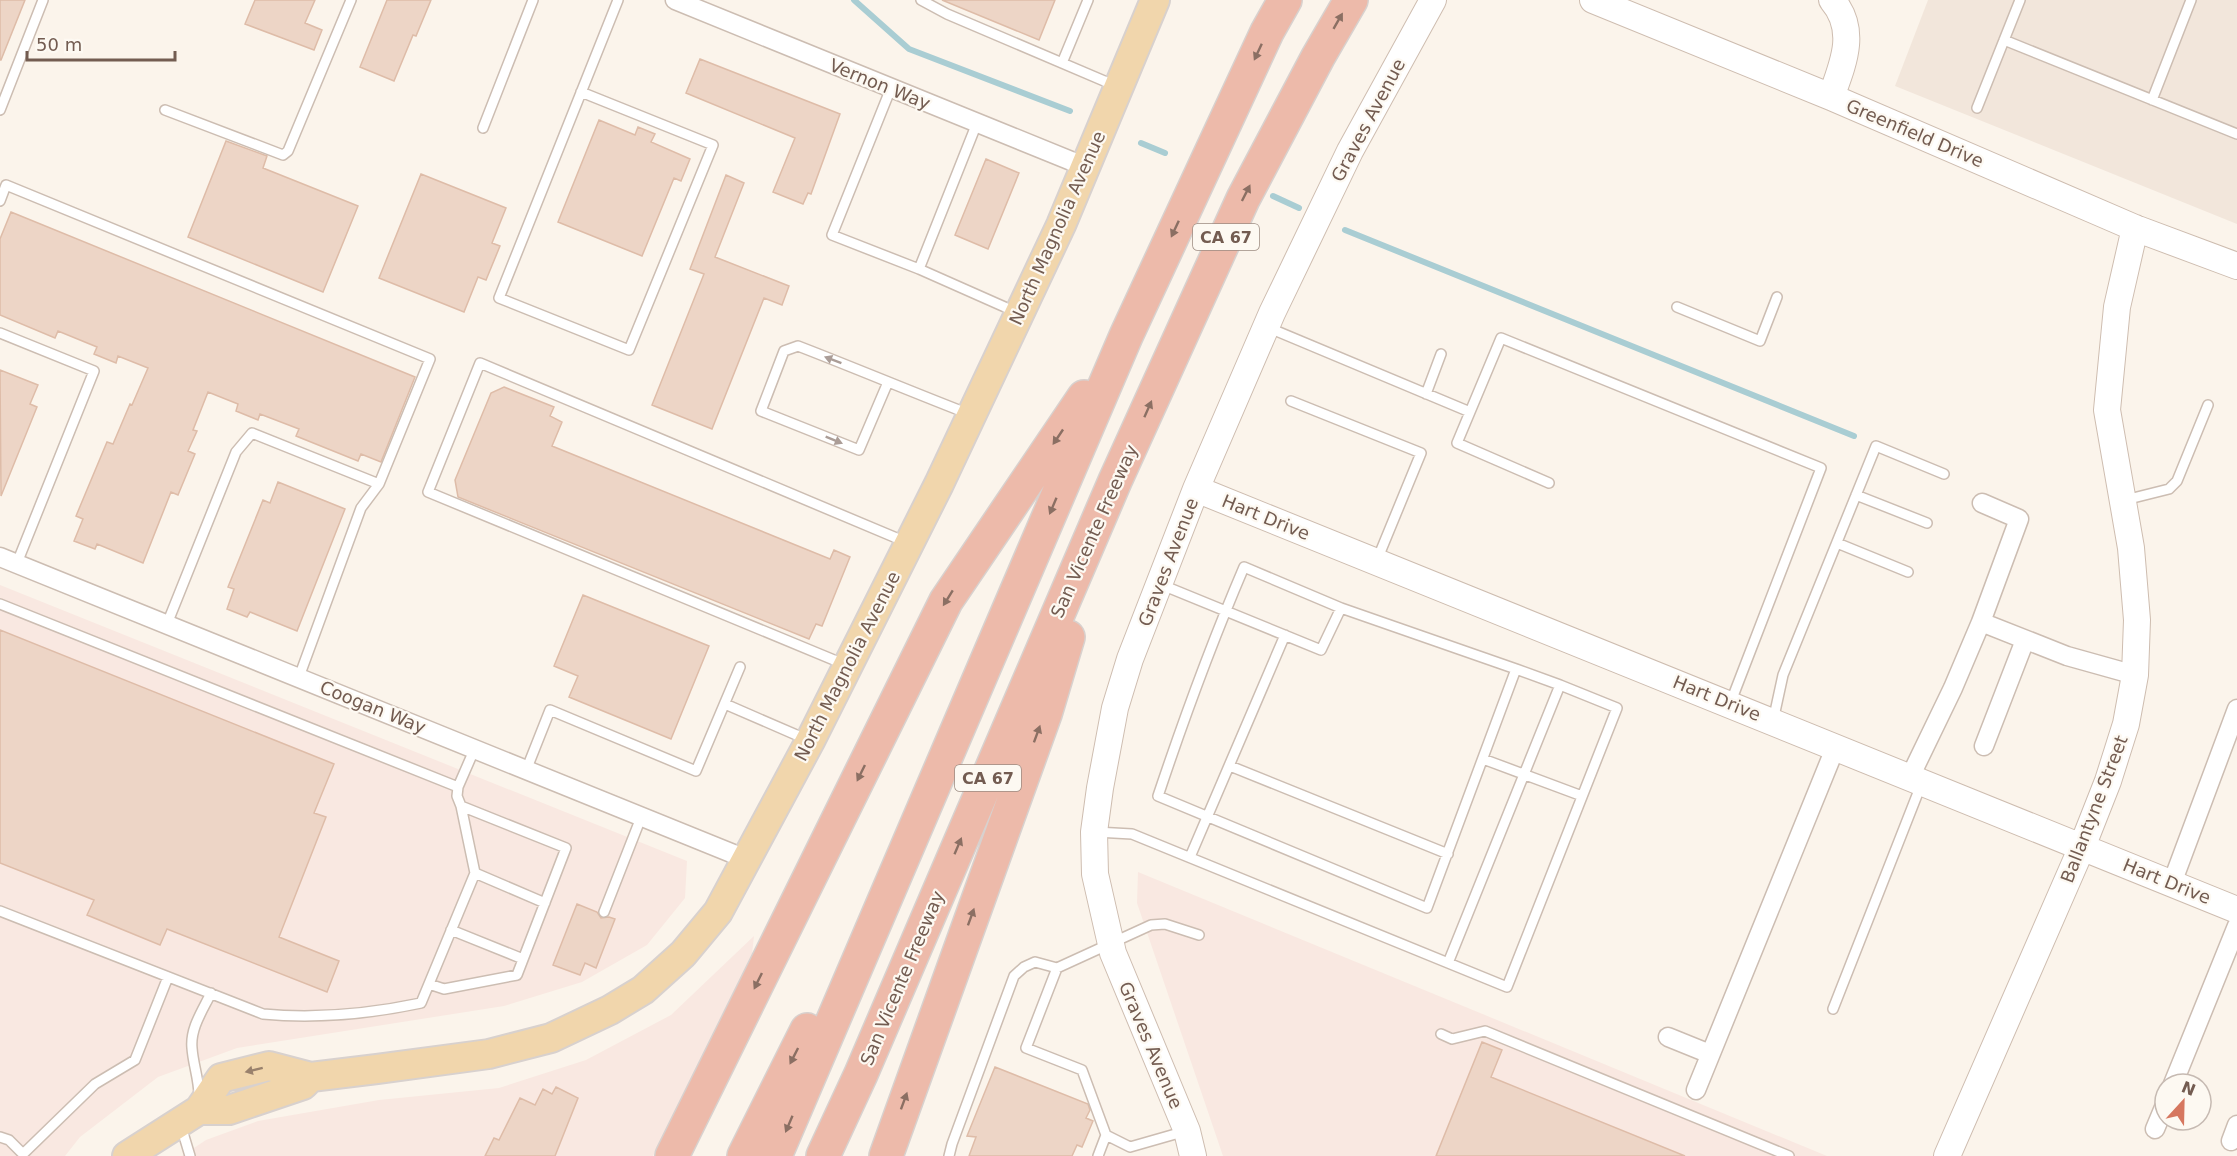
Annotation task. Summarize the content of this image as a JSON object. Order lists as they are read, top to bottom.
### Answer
{
  "streets": {
    "highway": ["CA 67", "San Vicente Freeway"],
    "main road": [
      "Graves Avenue",
      "Greenfield Drive",
      "North Magnolia Avenue",
      "Hart Drive",
      "Ballantyne Street"
    ],
    "street": ["Vernon Way", "Coogan Way"]
  },
  "crossings": [
    ["Vernon Way", "North Magnolia Avenue"],
    ["Graves Avenue", "Hart Drive"],
    ["Greenfield Drive", "Ballantyne Street"],
    ["North Magnolia Avenue", "Coogan Way"],
    ["Hart Drive", "Ballantyne Street"]
  ],
  "scale_bar": "50 m",
  "north": "top"
}
